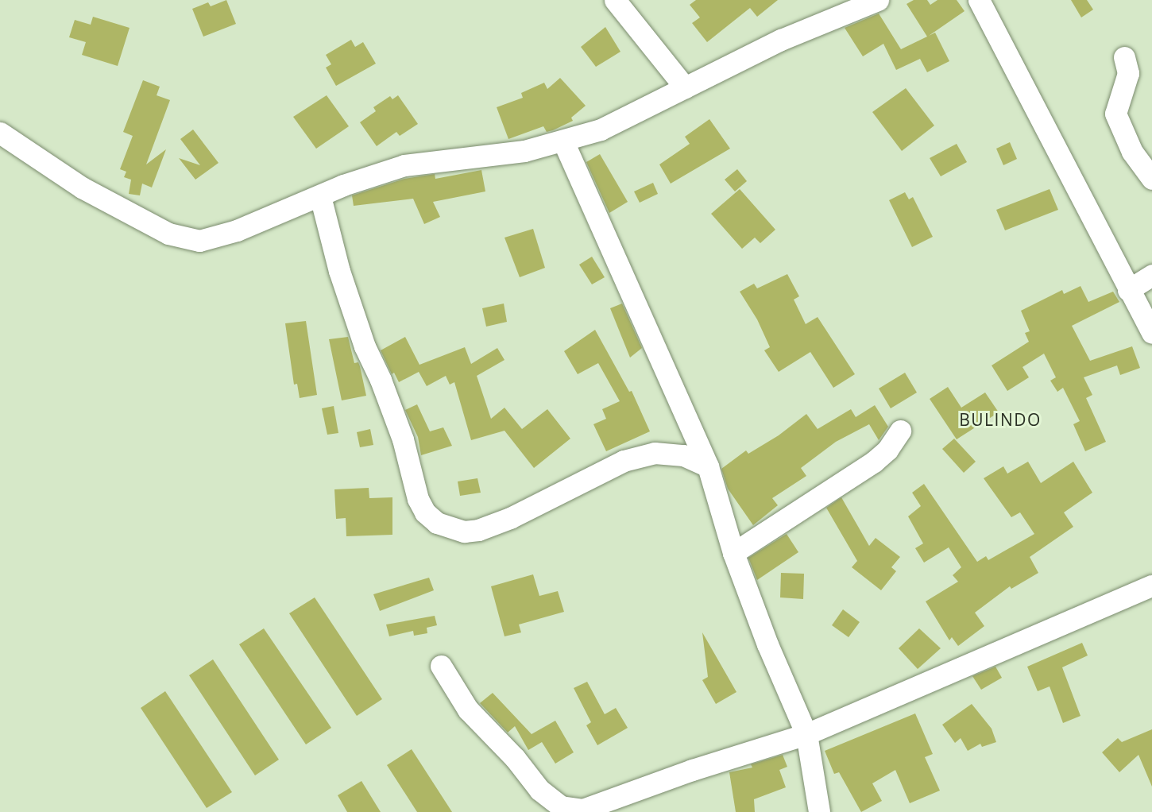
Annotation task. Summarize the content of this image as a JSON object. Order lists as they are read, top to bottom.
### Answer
{
  "districts": ["BULINDO"]
}
